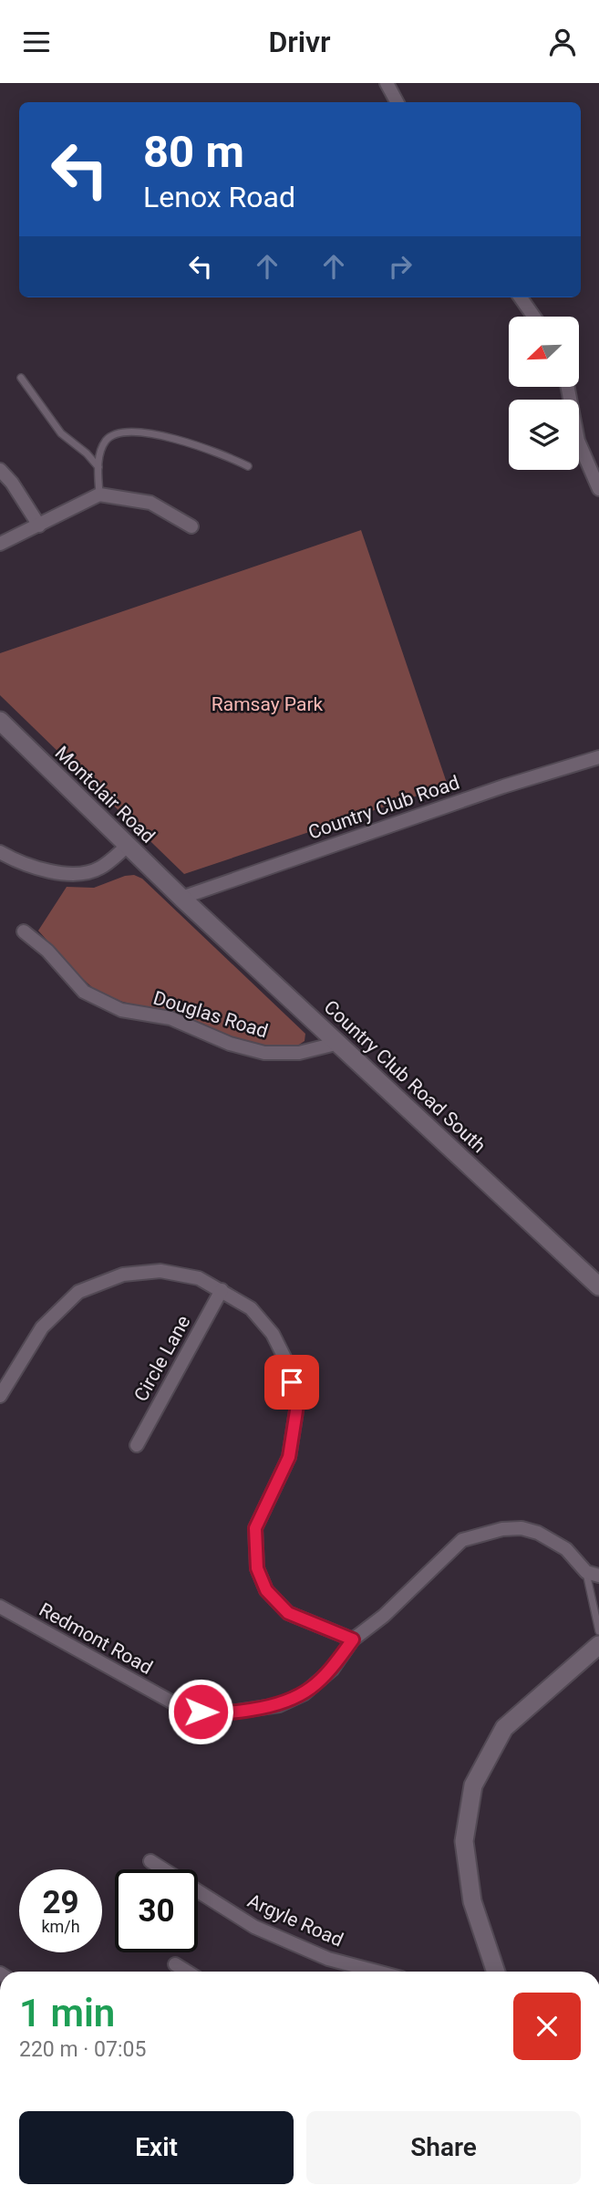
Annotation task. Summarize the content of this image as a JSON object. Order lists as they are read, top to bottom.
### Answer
{
  "streets": {
    "main road": ["Montclair Road", "Country Club Road South"],
    "street": [
      "Country Club Road",
      "Douglas Road",
      "Circle Lane",
      "Redmont Road",
      "Argyle Road"
    ]
  },
  "crossings": [
    ["Montclair Road", "Country Club Road"],
    ["Montclair Road", "Country Club Road South"],
    ["Country Club Road", "Country Club Road South"],
    ["Douglas Road", "Country Club Road South"]
  ],
  "parks": ["Ramsay Park"],
  "north": "bottom left",
  "page": {
    "header": "Drivr",
    "turn": ["80 m", "Lenox Road"],
    "speed": "29 km/h",
    "limit": "30",
    "heading": ["1 min", "220 m · 07:05"],
    "buttons": ["Exit", "Share"]
  }
}
